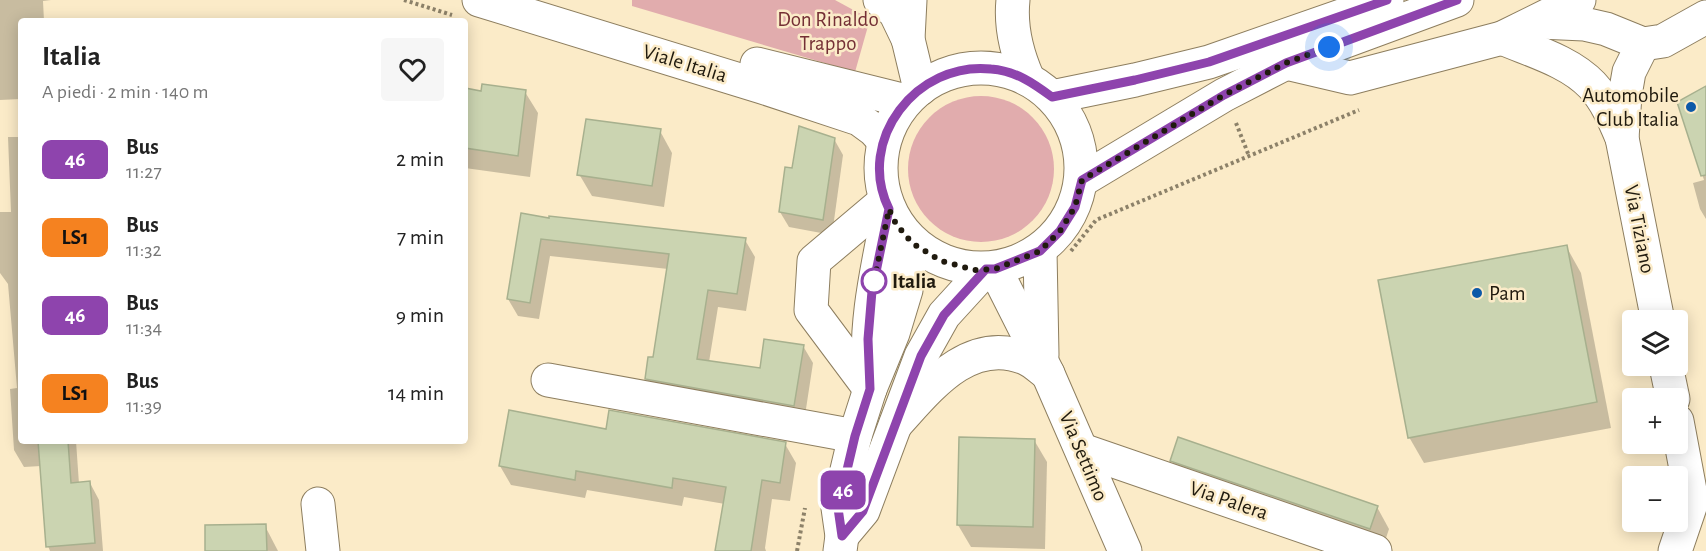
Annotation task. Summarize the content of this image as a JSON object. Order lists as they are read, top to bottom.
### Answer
{
  "streets": {
    "main road": [
      "Viale Italia",
      "Via Tiziano",
      "Via Settimo",
      "Via Palera"
    ]
  },
  "crossings": [
    ["Viale Italia", "Via Settimo"],
    ["Via Settimo", "Via Palera"]
  ],
  "parks": ["Don Rinaldo Trappo"],
  "places": ["Automobile Club Italia", "Italia", "Pam"],
  "lines": ["bus line 46"],
  "page": {
    "on_map": "46",
    "heading": ["Italia", "A piedi · 2 min · 140 m"],
    "list": [
      {
        "mark": "46",
        "name": "Bus",
        "note": "11:27",
        "value": "2 min"
      },
      {
        "mark": "LS1",
        "name": "Bus",
        "note": "11:32",
        "value": "7 min"
      },
      {
        "mark": "46",
        "name": "Bus",
        "note": "11:34",
        "value": "9 min"
      },
      {
        "mark": "LS1",
        "name": "Bus",
        "note": "11:39",
        "value": "14 min"
      }
    ],
    "map_buttons": ["+", "−"]
  }
}
